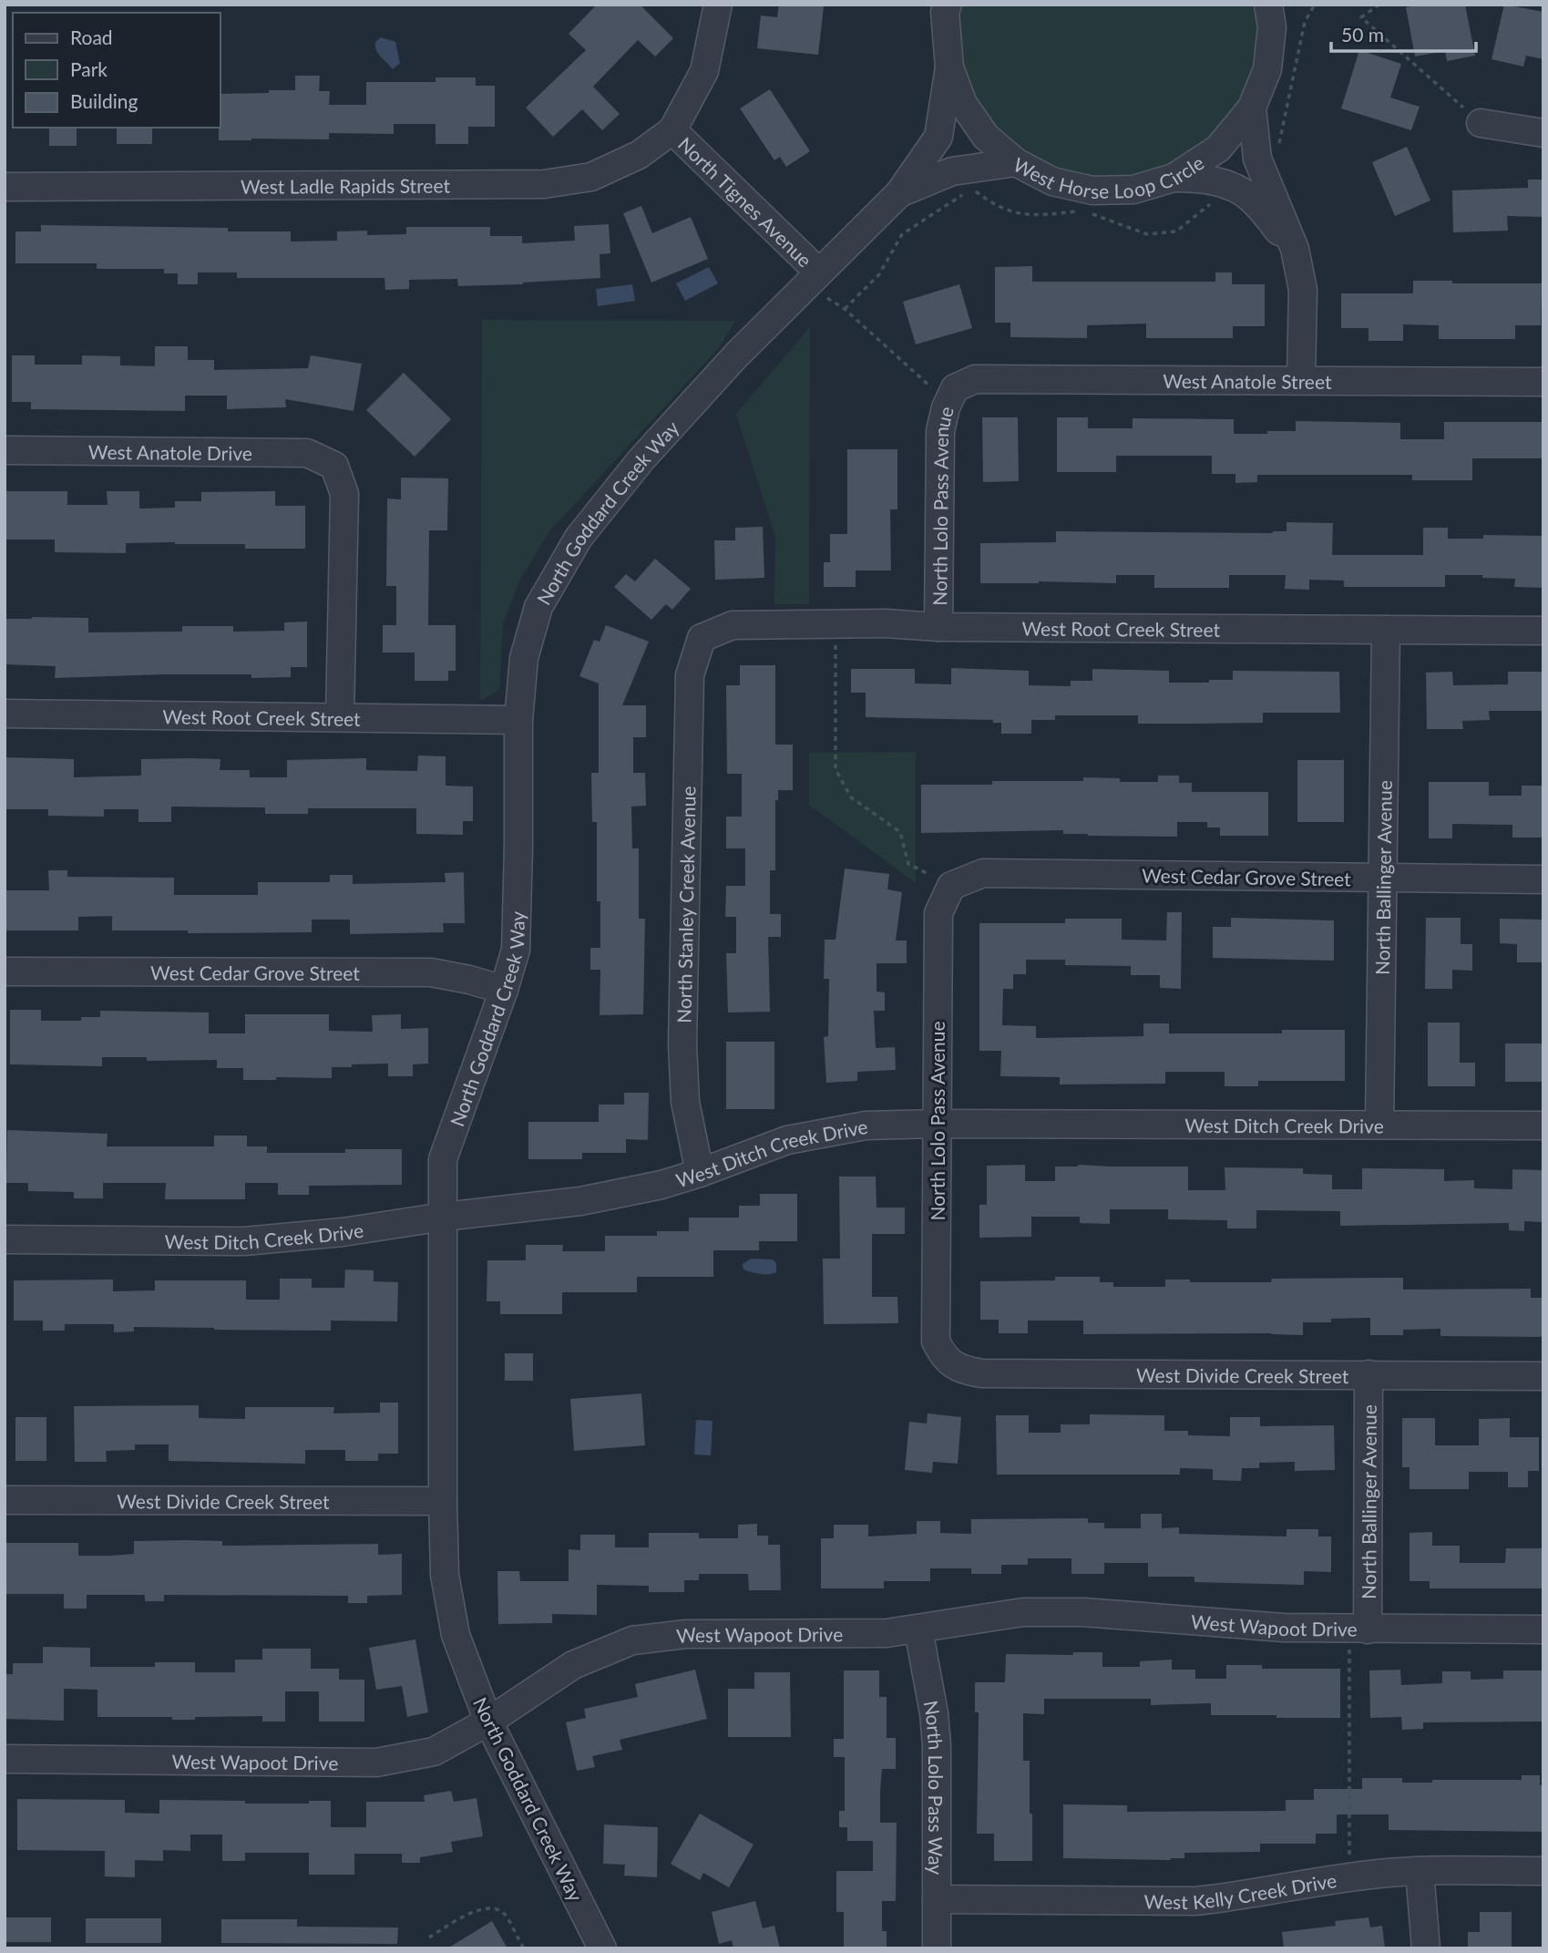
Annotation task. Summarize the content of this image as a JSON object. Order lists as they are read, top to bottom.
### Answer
{
  "streets": {
    "street": [
      "West Horse Loop Circle",
      "West Ladle Rapids Street",
      "North Tignes Avenue",
      "West Anatole Street",
      "West Anatole Drive",
      "North Lolo Pass Avenue",
      "North Goddard Creek Way",
      "West Root Creek Street",
      "West Cedar Grove Street",
      "North Ballinger Avenue",
      "North Stanley Creek Avenue",
      "West Ditch Creek Drive",
      "West Divide Creek Street",
      "West Wapoot Drive",
      "North Lolo Pass Way",
      "West Kelly Creek Drive"
    ]
  },
  "crossings": [
    ["West Horse Loop Circle", "North Goddard Creek Way"],
    ["West Ladle Rapids Street", "North Tignes Avenue"],
    ["North Tignes Avenue", "North Goddard Creek Way"],
    ["West Anatole Street", "North Lolo Pass Avenue"],
    ["West Anatole Drive", "West Root Creek Street"],
    ["North Lolo Pass Avenue", "West Root Creek Street"],
    ["North Lolo Pass Avenue", "West Cedar Grove Street"],
    ["North Lolo Pass Avenue", "West Ditch Creek Drive"],
    ["North Lolo Pass Avenue", "West Divide Creek Street"],
    ["North Goddard Creek Way", "West Root Creek Street"],
    ["North Goddard Creek Way", "West Cedar Grove Street"],
    ["North Goddard Creek Way", "West Ditch Creek Drive"],
    ["North Goddard Creek Way", "West Divide Creek Street"],
    ["North Goddard Creek Way", "West Wapoot Drive"],
    ["West Root Creek Street", "North Ballinger Avenue"],
    ["West Root Creek Street", "North Stanley Creek Avenue"],
    ["West Cedar Grove Street", "North Ballinger Avenue"],
    ["North Ballinger Avenue", "West Ditch Creek Drive"],
    ["North Ballinger Avenue", "West Divide Creek Street"],
    ["North Ballinger Avenue", "West Wapoot Drive"],
    ["North Stanley Creek Avenue", "West Ditch Creek Drive"],
    ["West Wapoot Drive", "North Lolo Pass Way"],
    ["North Lolo Pass Way", "West Kelly Creek Drive"]
  ],
  "legend": ["Road", "Park", "Building"],
  "scale_bar": "50 m"
}
